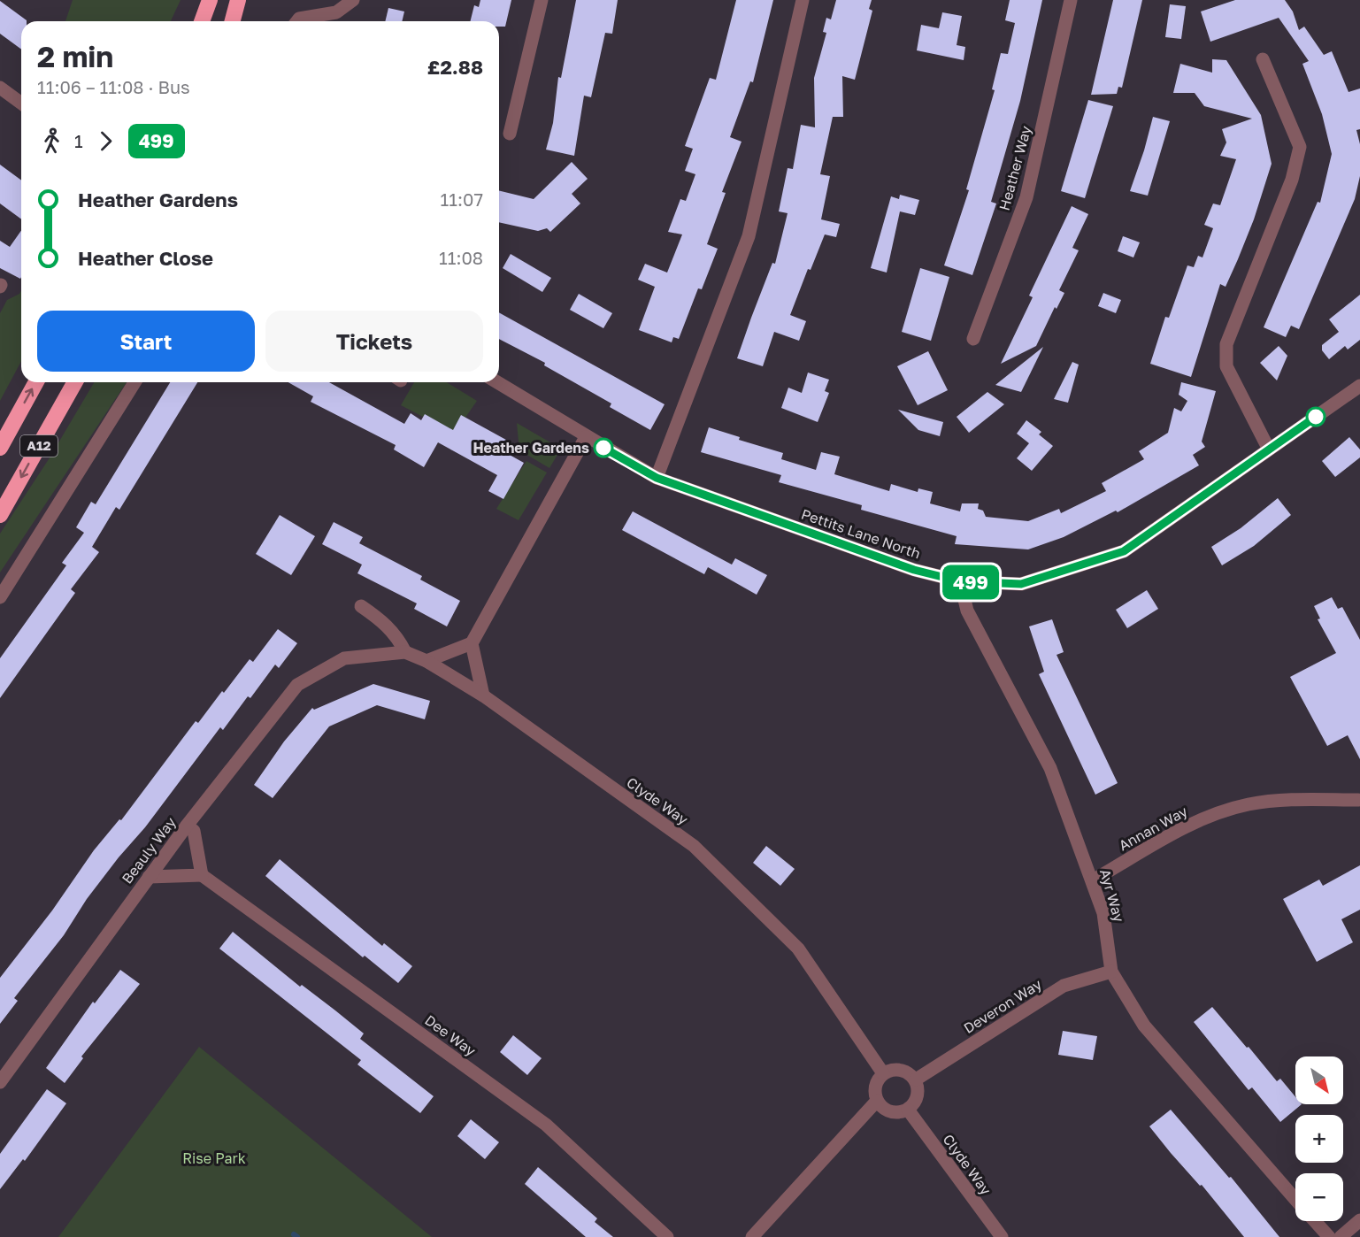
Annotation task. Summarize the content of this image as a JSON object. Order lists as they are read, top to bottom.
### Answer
{
  "streets": {
    "highway": ["A12"],
    "street": [
      "Heather Way",
      "Pettits Lane North",
      "Clyde Way",
      "Annan Way",
      "Beauly Way",
      "Ayr Way",
      "Deveron Way",
      "Dee Way"
    ]
  },
  "crossings": [
    ["Pettits Lane North", "Ayr Way"],
    ["Clyde Way", "Beauly Way"],
    ["Clyde Way", "Deveron Way"],
    ["Annan Way", "Ayr Way"],
    ["Ayr Way", "Deveron Way"]
  ],
  "parks": ["Rise Park"],
  "places": ["Heather Gardens"],
  "lines": ["bus line 499"],
  "north": "bottom right",
  "page": {
    "on_map": "499",
    "heading": ["2 min", "11:06 – 11:08 · Bus", "£2.88"],
    "legs": ["1", "499"],
    "list": [
      {
        "name": "Heather Gardens",
        "value": "11:07"
      },
      {
        "name": "Heather Close",
        "value": "11:08"
      }
    ],
    "buttons": ["Start", "Tickets"],
    "map_buttons": ["+", "−"]
  }
}
